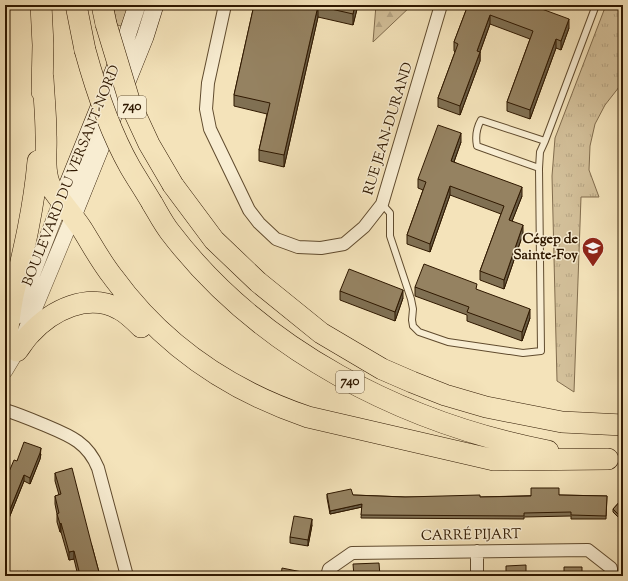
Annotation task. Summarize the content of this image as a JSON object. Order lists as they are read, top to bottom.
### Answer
{
  "streets": {
    "highway": ["740"],
    "main road": ["BOULEVARD DU VERSANT-NORD"],
    "street": ["RUE JEAN-DURAND", "CARRÉ PIJART"]
  },
  "places": {
    "school or university": ["Cégep de Sainte-Foy"]
  }
}
